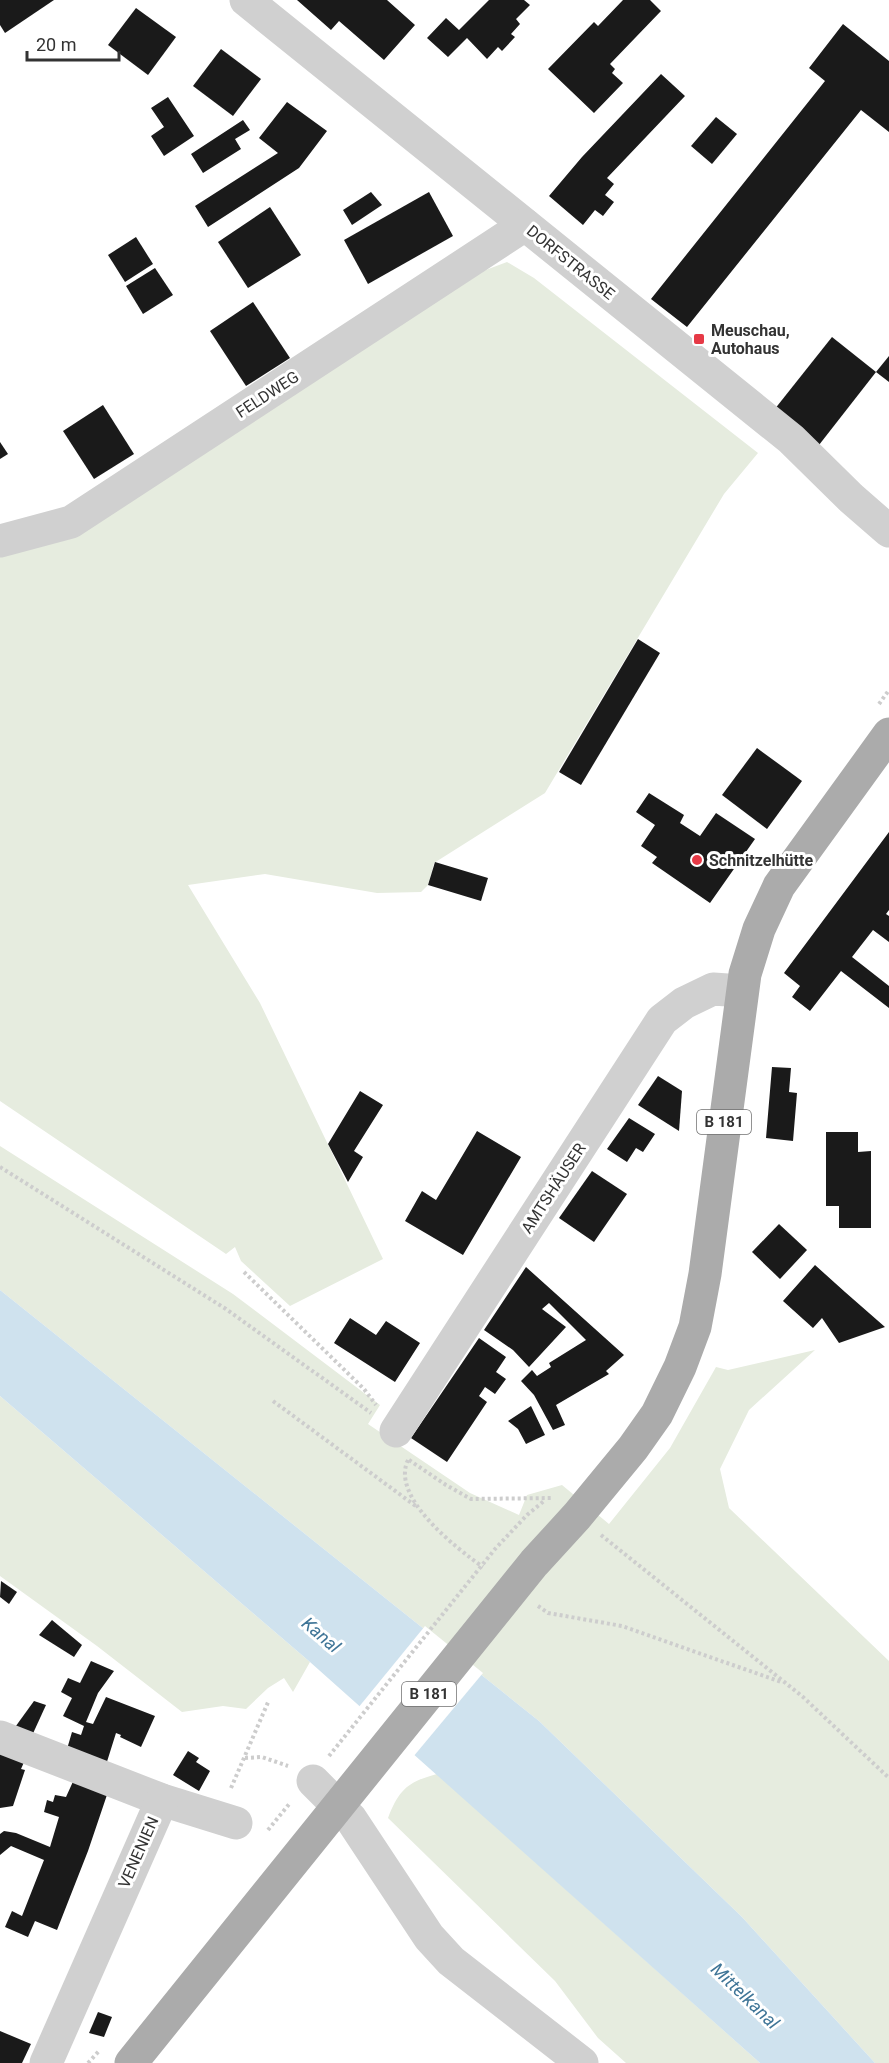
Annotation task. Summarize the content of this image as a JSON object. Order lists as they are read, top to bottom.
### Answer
{
  "streets": {
    "main road": ["B 181"],
    "street": [
      "DORFSTRASSE",
      "FELDWEG",
      "AMTSHÄUSER",
      "VENENIEN"
    ]
  },
  "crossings": [
    ["DORFSTRASSE", "FELDWEG"],
    ["B 181", "AMTSHÄUSER"]
  ],
  "water": ["Kanal", "Mittelkanal"],
  "places": {
    "transit": ["Meuschau, Autohaus"],
    "other": ["Schnitzelhütte"]
  },
  "scale_bar": "20 m"
}
